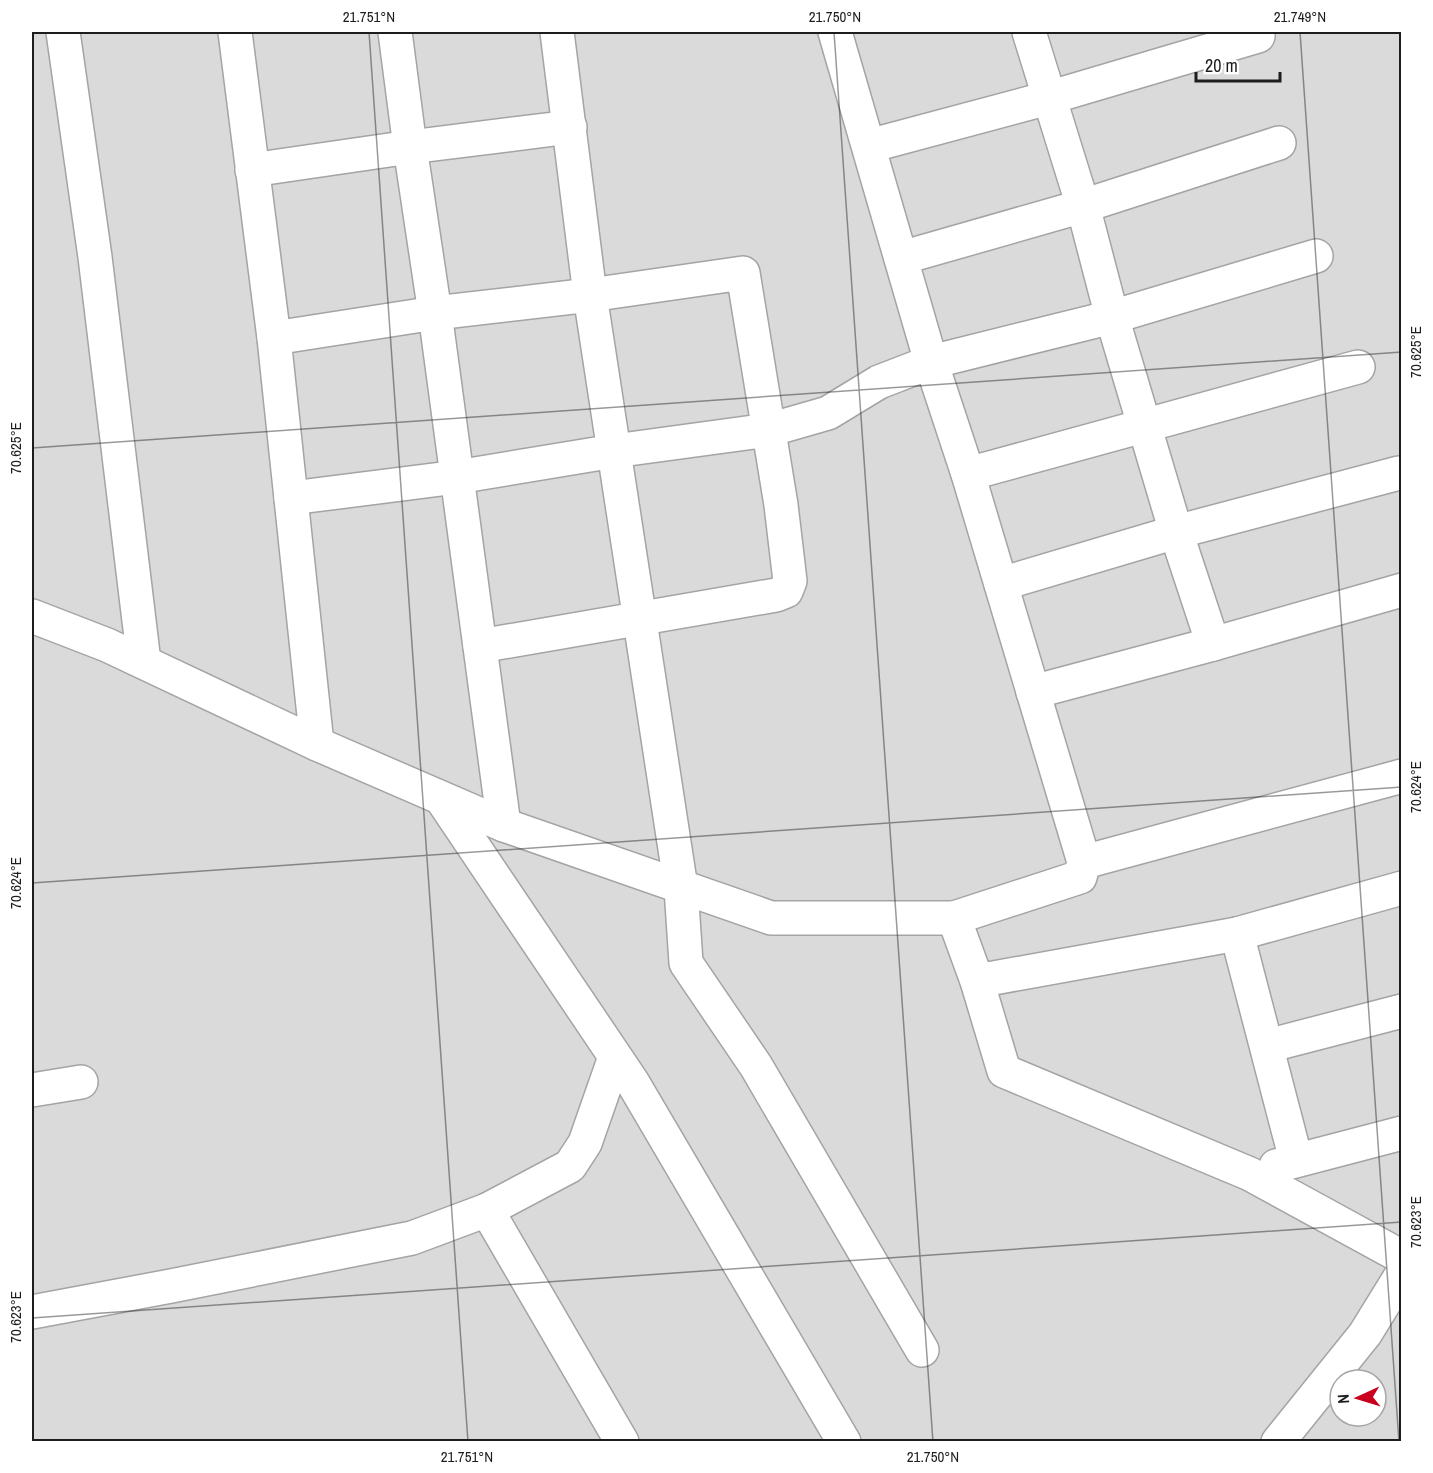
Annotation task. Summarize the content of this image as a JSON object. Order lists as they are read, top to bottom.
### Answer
{
  "scale_bar": "20 m",
  "north": "left",
  "coordinates": [
    "21.751°N",
    "21.750°N",
    "21.749°N",
    "70.625°E",
    "70.624°E",
    "70.623°E"
  ]
}
